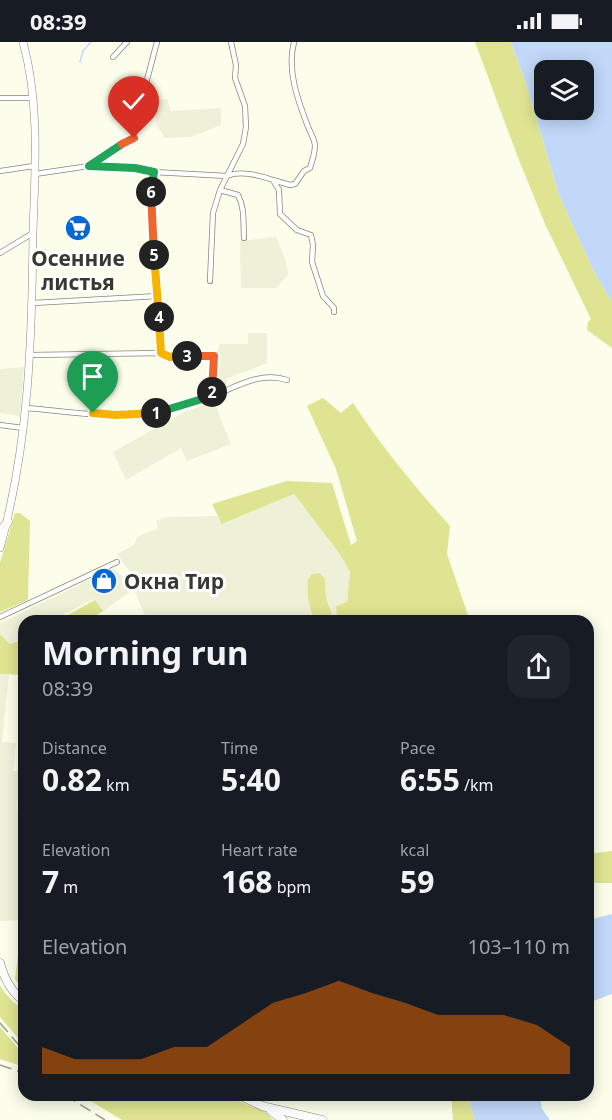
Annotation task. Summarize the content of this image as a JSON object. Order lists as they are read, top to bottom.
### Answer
{
  "places": {
    "supermarket": ["Осенние листья"],
    "shop": ["Окна Тир"]
  },
  "page": {
    "status": "08:39",
    "pins": [
      "6",
      "5",
      "4",
      "3",
      "2",
      "1"
    ],
    "heading": ["Morning run", "08:39"],
    "stats": [
      ["Distance", "0.82 km"],
      ["Time", "5:40"],
      ["Pace", "6:55 /km"],
      ["Elevation", "7 m"],
      ["Heart rate", "168 bpm"],
      ["kcal", "59"]
    ],
    "chart": ["Elevation", "103–110 m"]
  }
}
